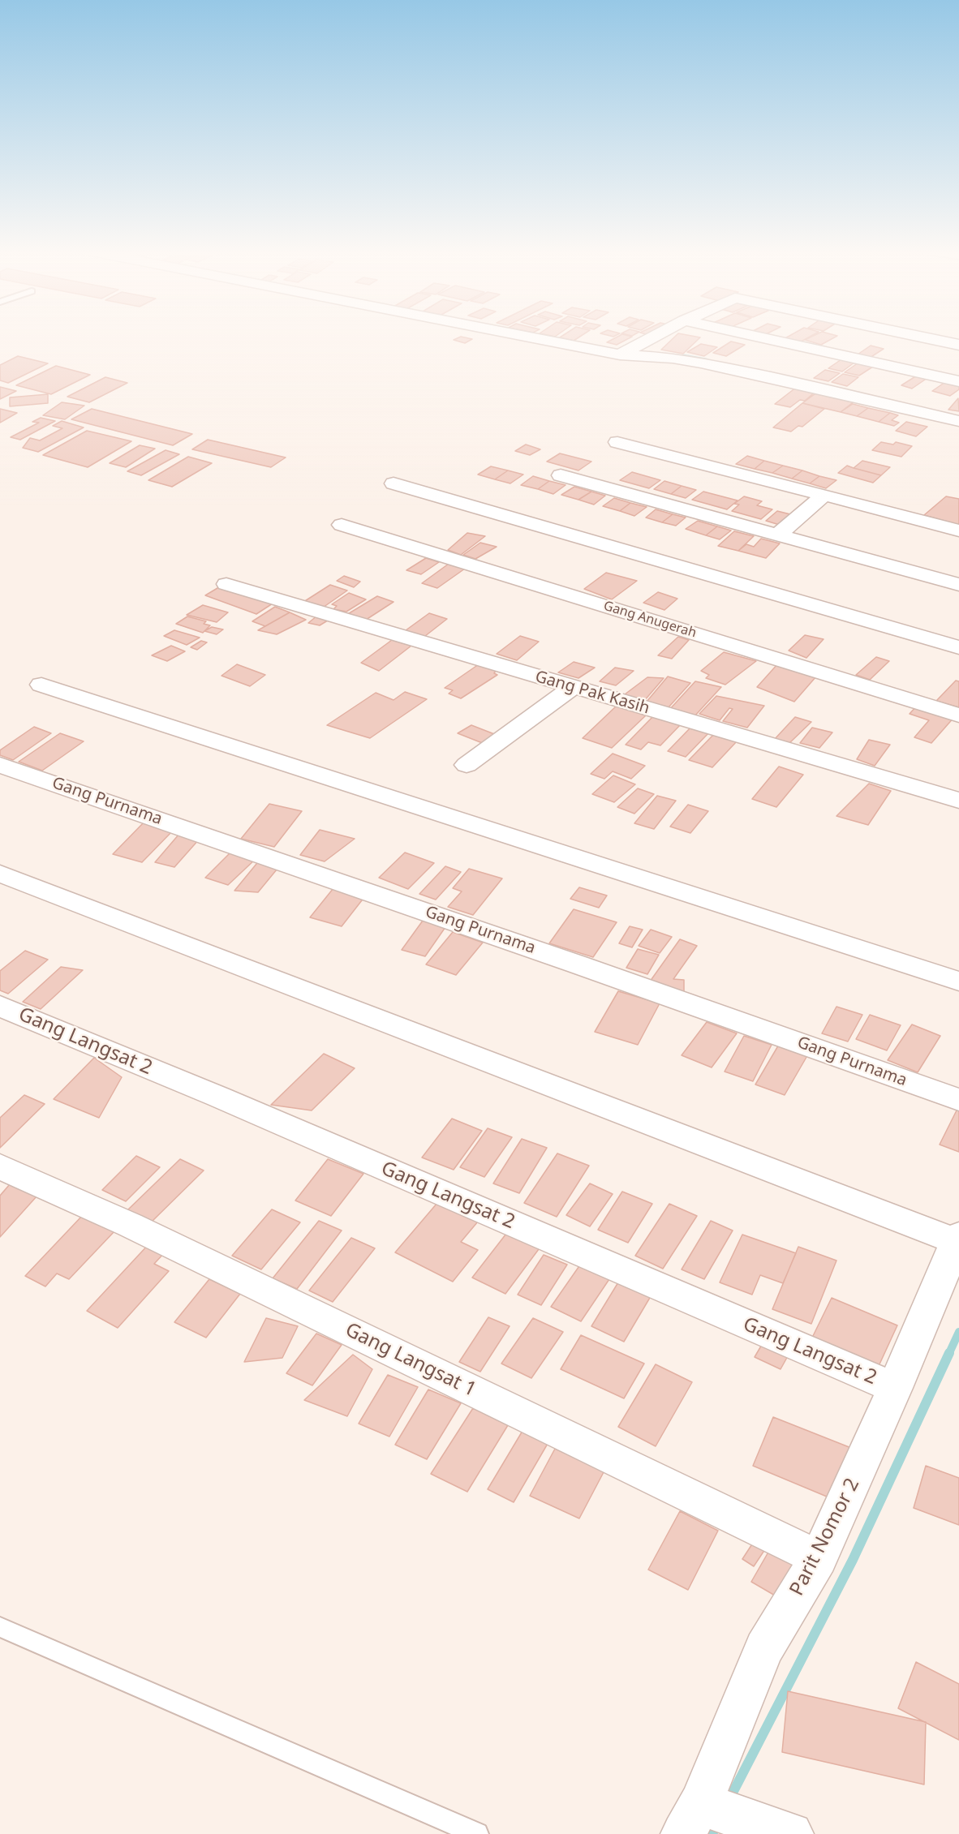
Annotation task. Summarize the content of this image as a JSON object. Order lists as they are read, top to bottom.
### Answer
{
  "streets": {
    "street": [
      "Gang Anugerah",
      "Gang Pak Kasih",
      "Gang Purnama",
      "Gang Langsat 2",
      "Gang Langsat 1",
      "Parit Nomor 2"
    ]
  },
  "crossings": [
    ["Gang Langsat 2", "Parit Nomor 2"],
    ["Gang Langsat 1", "Parit Nomor 2"]
  ]
}
